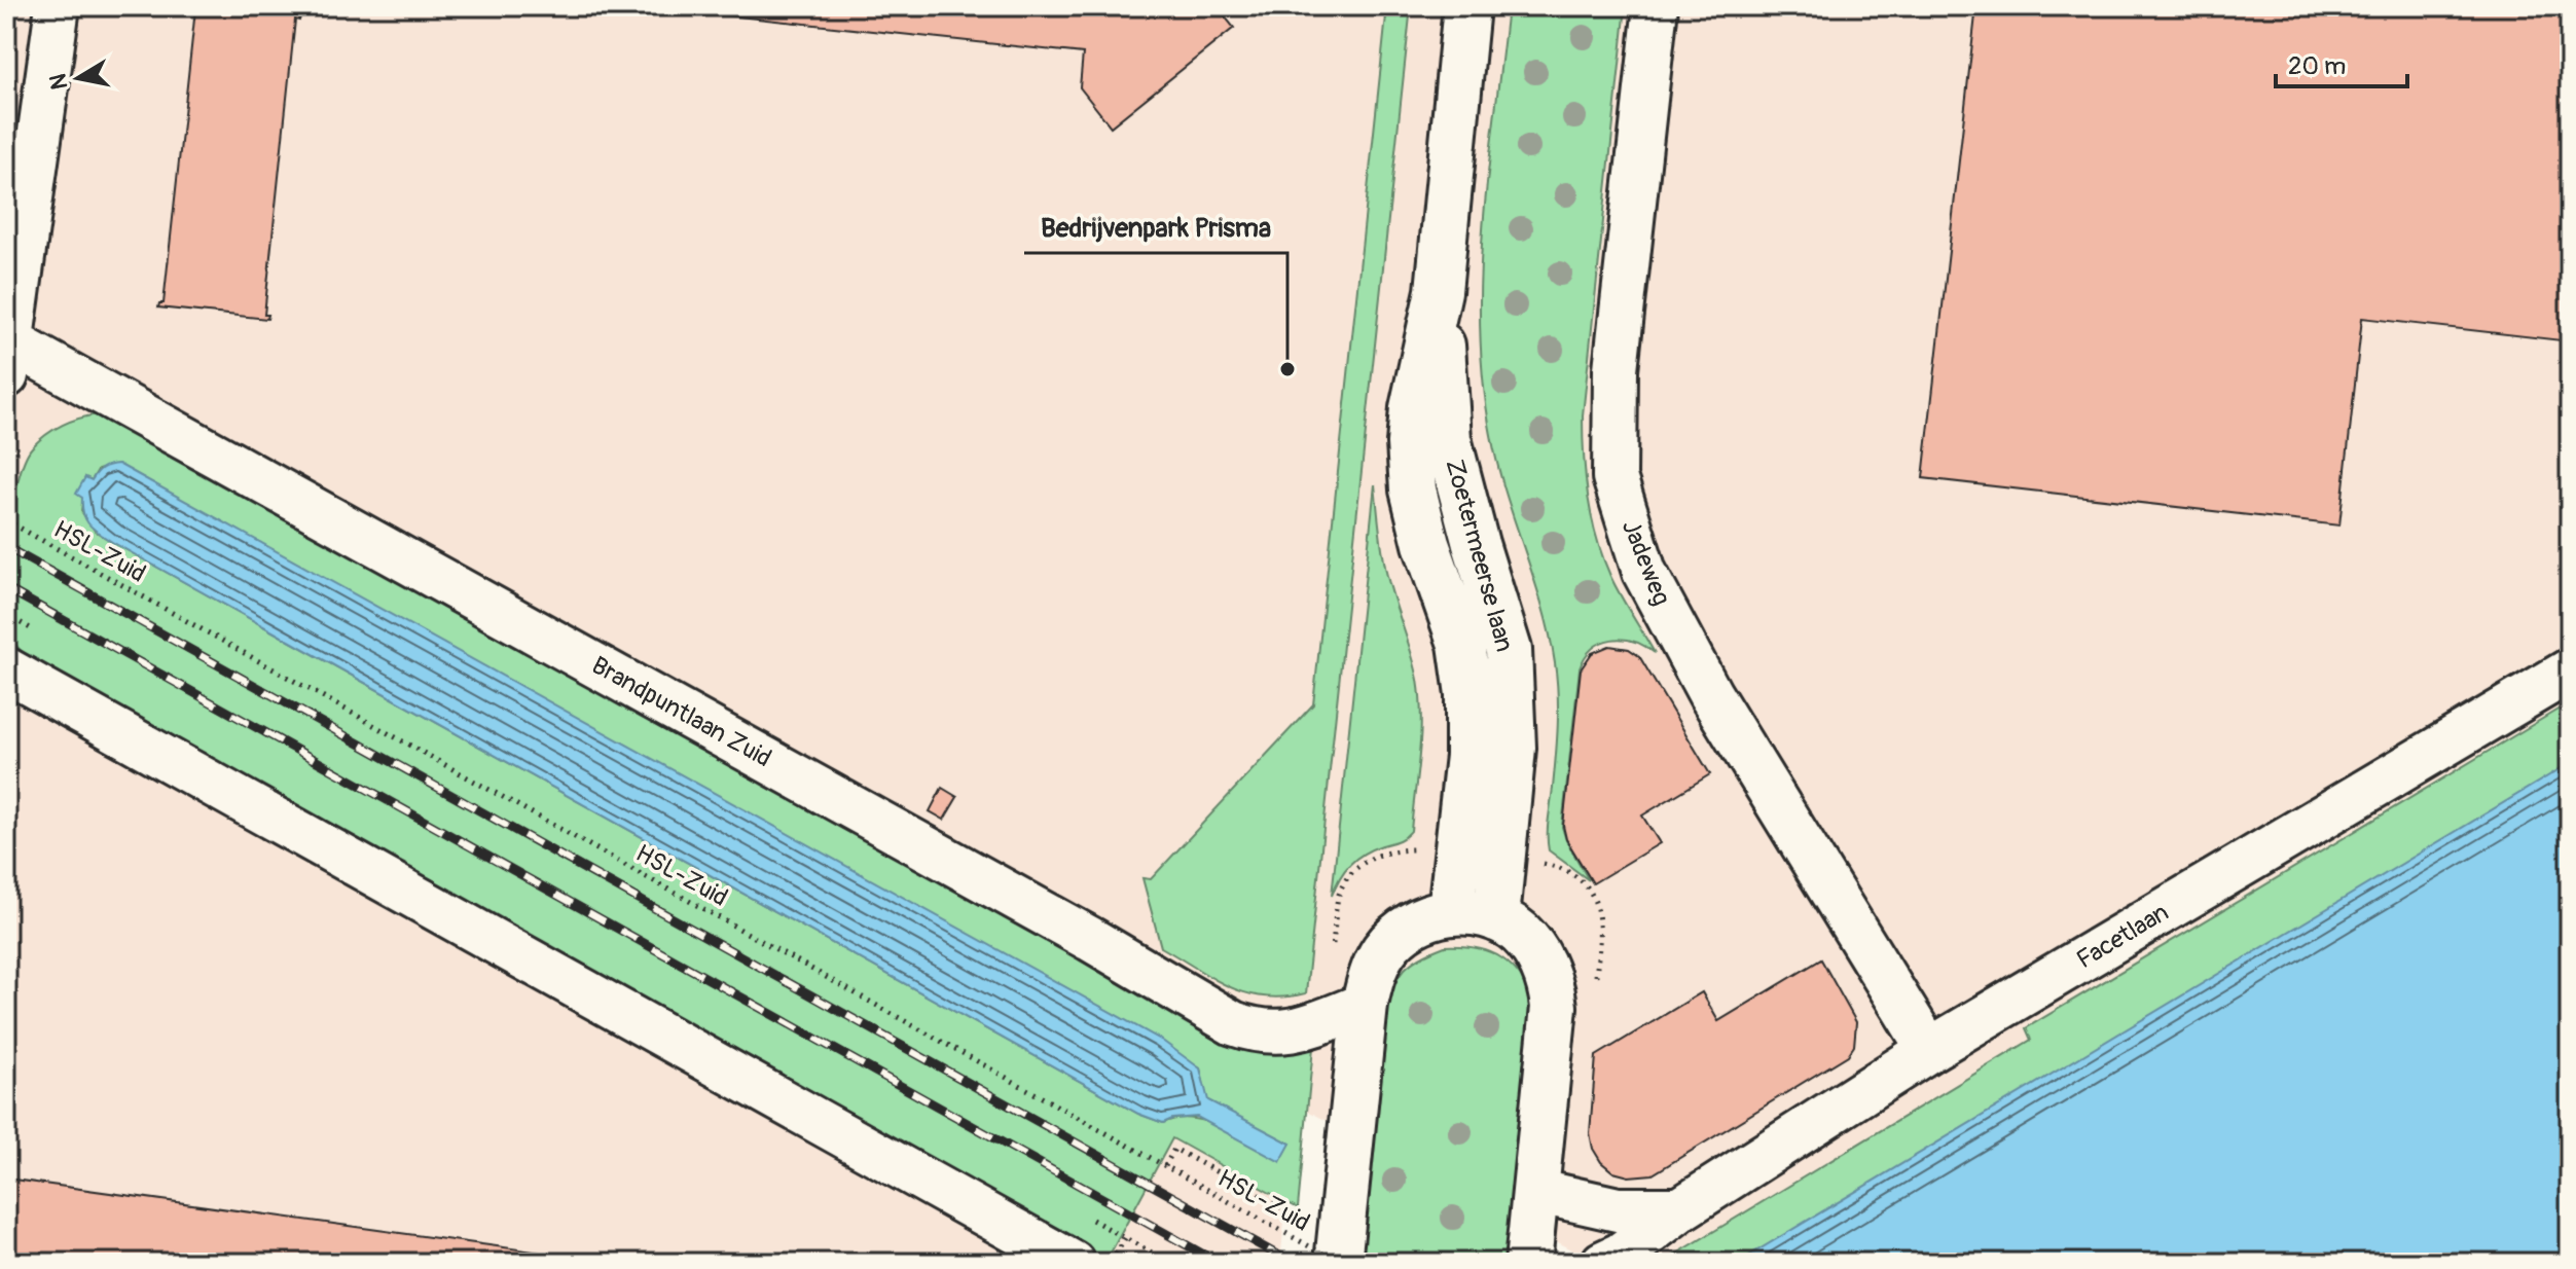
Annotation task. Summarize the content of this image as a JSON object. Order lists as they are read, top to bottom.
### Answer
{
  "streets": {
    "street": [
      "Zoetermeerse laan",
      "Jadeweg",
      "Brandpuntlaan Zuid",
      "Facetlaan"
    ],
    "path": ["HSL-Zuid"]
  },
  "crossings": [
    ["Jadeweg", "Facetlaan"]
  ],
  "places": ["Bedrijvenpark Prisma"],
  "scale_bar": "20 m",
  "north": "left"
}
